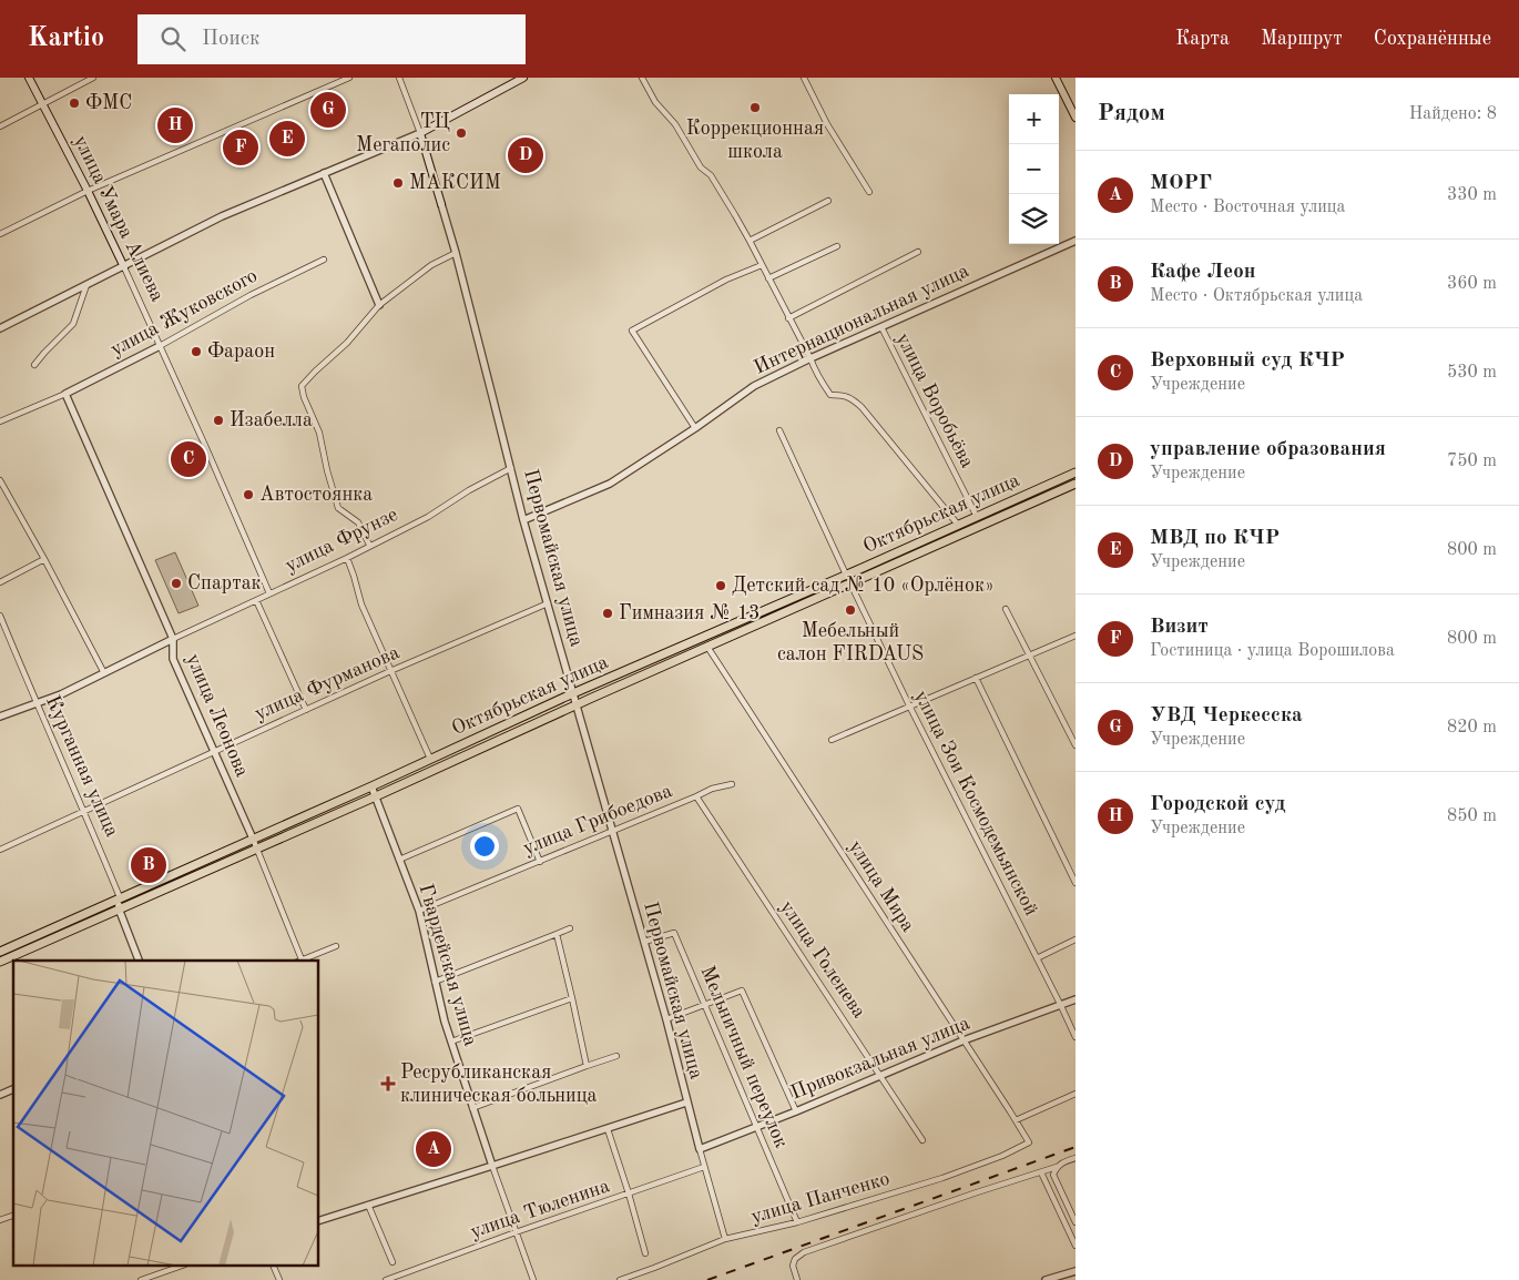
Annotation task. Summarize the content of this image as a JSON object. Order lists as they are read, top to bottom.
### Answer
{
  "streets": {
    "main road": ["улица Умара Алиева", "Октябрьская улица", "Первомайская улица"],
    "street": [
      "улица Жуковского",
      "Интернациональная улица",
      "улица Воробьёва",
      "улица Фрунзе",
      "улица Фурманова",
      "улица Леонова",
      "Курганная улица",
      "улица Зои Космодемьянской",
      "улица Грибоедова",
      "улица Мира",
      "улица Голенева",
      "Гвардейская улица",
      "Мельничный переулок",
      "Привокзальная улица",
      "улица Панченко",
      "улица Тюленина"
    ]
  },
  "crossings": [
    ["улица Умара Алиева", "улица Жуковского"],
    ["улица Умара Алиева", "улица Фрунзе"],
    ["улица Жуковского", "улица Леонова"],
    ["Интернациональная улица", "улица Воробьёва"],
    ["Интернациональная улица", "Первомайская улица"],
    ["улица Воробьёва", "Октябрьская улица"],
    ["Октябрьская улица", "Первомайская улица"],
    ["Октябрьская улица", "улица Леонова"],
    ["Октябрьская улица", "Курганная улица"],
    ["Октябрьская улица", "улица Зои Космодемьянской"],
    ["Октябрьская улица", "улица Мира"],
    ["Октябрьская улица", "Гвардейская улица"],
    ["улица Фрунзе", "Первомайская улица"],
    ["улица Фрунзе", "улица Леонова"],
    ["улица Фрунзе", "Курганная улица"],
    ["Первомайская улица", "улица Фурманова"],
    ["Первомайская улица", "улица Грибоедова"],
    ["Первомайская улица", "Мельничный переулок"],
    ["Первомайская улица", "Привокзальная улица"],
    ["Первомайская улица", "улица Панченко"],
    ["Первомайская улица", "улица Тюленина"],
    ["улица Фурманова", "улица Леонова"],
    ["улица Фурманова", "Курганная улица"],
    ["улица Зои Космодемьянской", "Привокзальная улица"],
    ["улица Грибоедова", "улица Голенева"],
    ["улица Грибоедова", "Гвардейская улица"],
    ["улица Мира", "Привокзальная улица"],
    ["улица Мира", "улица Панченко"],
    ["улица Голенева", "Привокзальная улица"],
    ["Гвардейская улица", "улица Тюленина"],
    ["Мельничный переулок", "Привокзальная улица"],
    ["Мельничный переулок", "улица Панченко"]
  ],
  "places": {
    "other": [
      "ФМС",
      "Коррекционная школа",
      "ТЦ Мегаполис",
      "МАКСИМ",
      "Фараон",
      "Изабелла",
      "Автостоянка",
      "Спартак",
      "Детский сад № 10 «Орлёнок»",
      "Мебельный салон FIRDAUS",
      "Гимназия № 13"
    ],
    "health": ["Ресрубликанская клиническая больница"]
  },
  "page": {
    "header": "Kartio",
    "search": "Поиск",
    "nav": ["Карта", "Маршрут", "Сохранённые"],
    "heading": ["Рядом", "Найдено: 8"],
    "pins": [
      "G",
      "H",
      "E",
      "F",
      "D",
      "C",
      "B",
      "A"
    ],
    "map_buttons": ["+", "−"],
    "list": [
      {
        "mark": "A",
        "name": "МОРГ",
        "note": "Место · Восточная улица",
        "value": "330 m"
      },
      {
        "mark": "B",
        "name": "Кафе Леон",
        "note": "Место · Октябрьская улица",
        "value": "360 m"
      },
      {
        "mark": "C",
        "name": "Верховный суд КЧР",
        "note": "Учреждение",
        "value": "530 m"
      },
      {
        "mark": "D",
        "name": "управление образования",
        "note": "Учреждение",
        "value": "750 m"
      },
      {
        "mark": "E",
        "name": "МВД по КЧР",
        "note": "Учреждение",
        "value": "800 m"
      },
      {
        "mark": "F",
        "name": "Визит",
        "note": "Гостиница · улица Ворошилова",
        "value": "800 m"
      },
      {
        "mark": "G",
        "name": "УВД Черкесска",
        "note": "Учреждение",
        "value": "820 m"
      },
      {
        "mark": "H",
        "name": "Городской суд",
        "note": "Учреждение",
        "value": "850 m"
      }
    ]
  }
}
